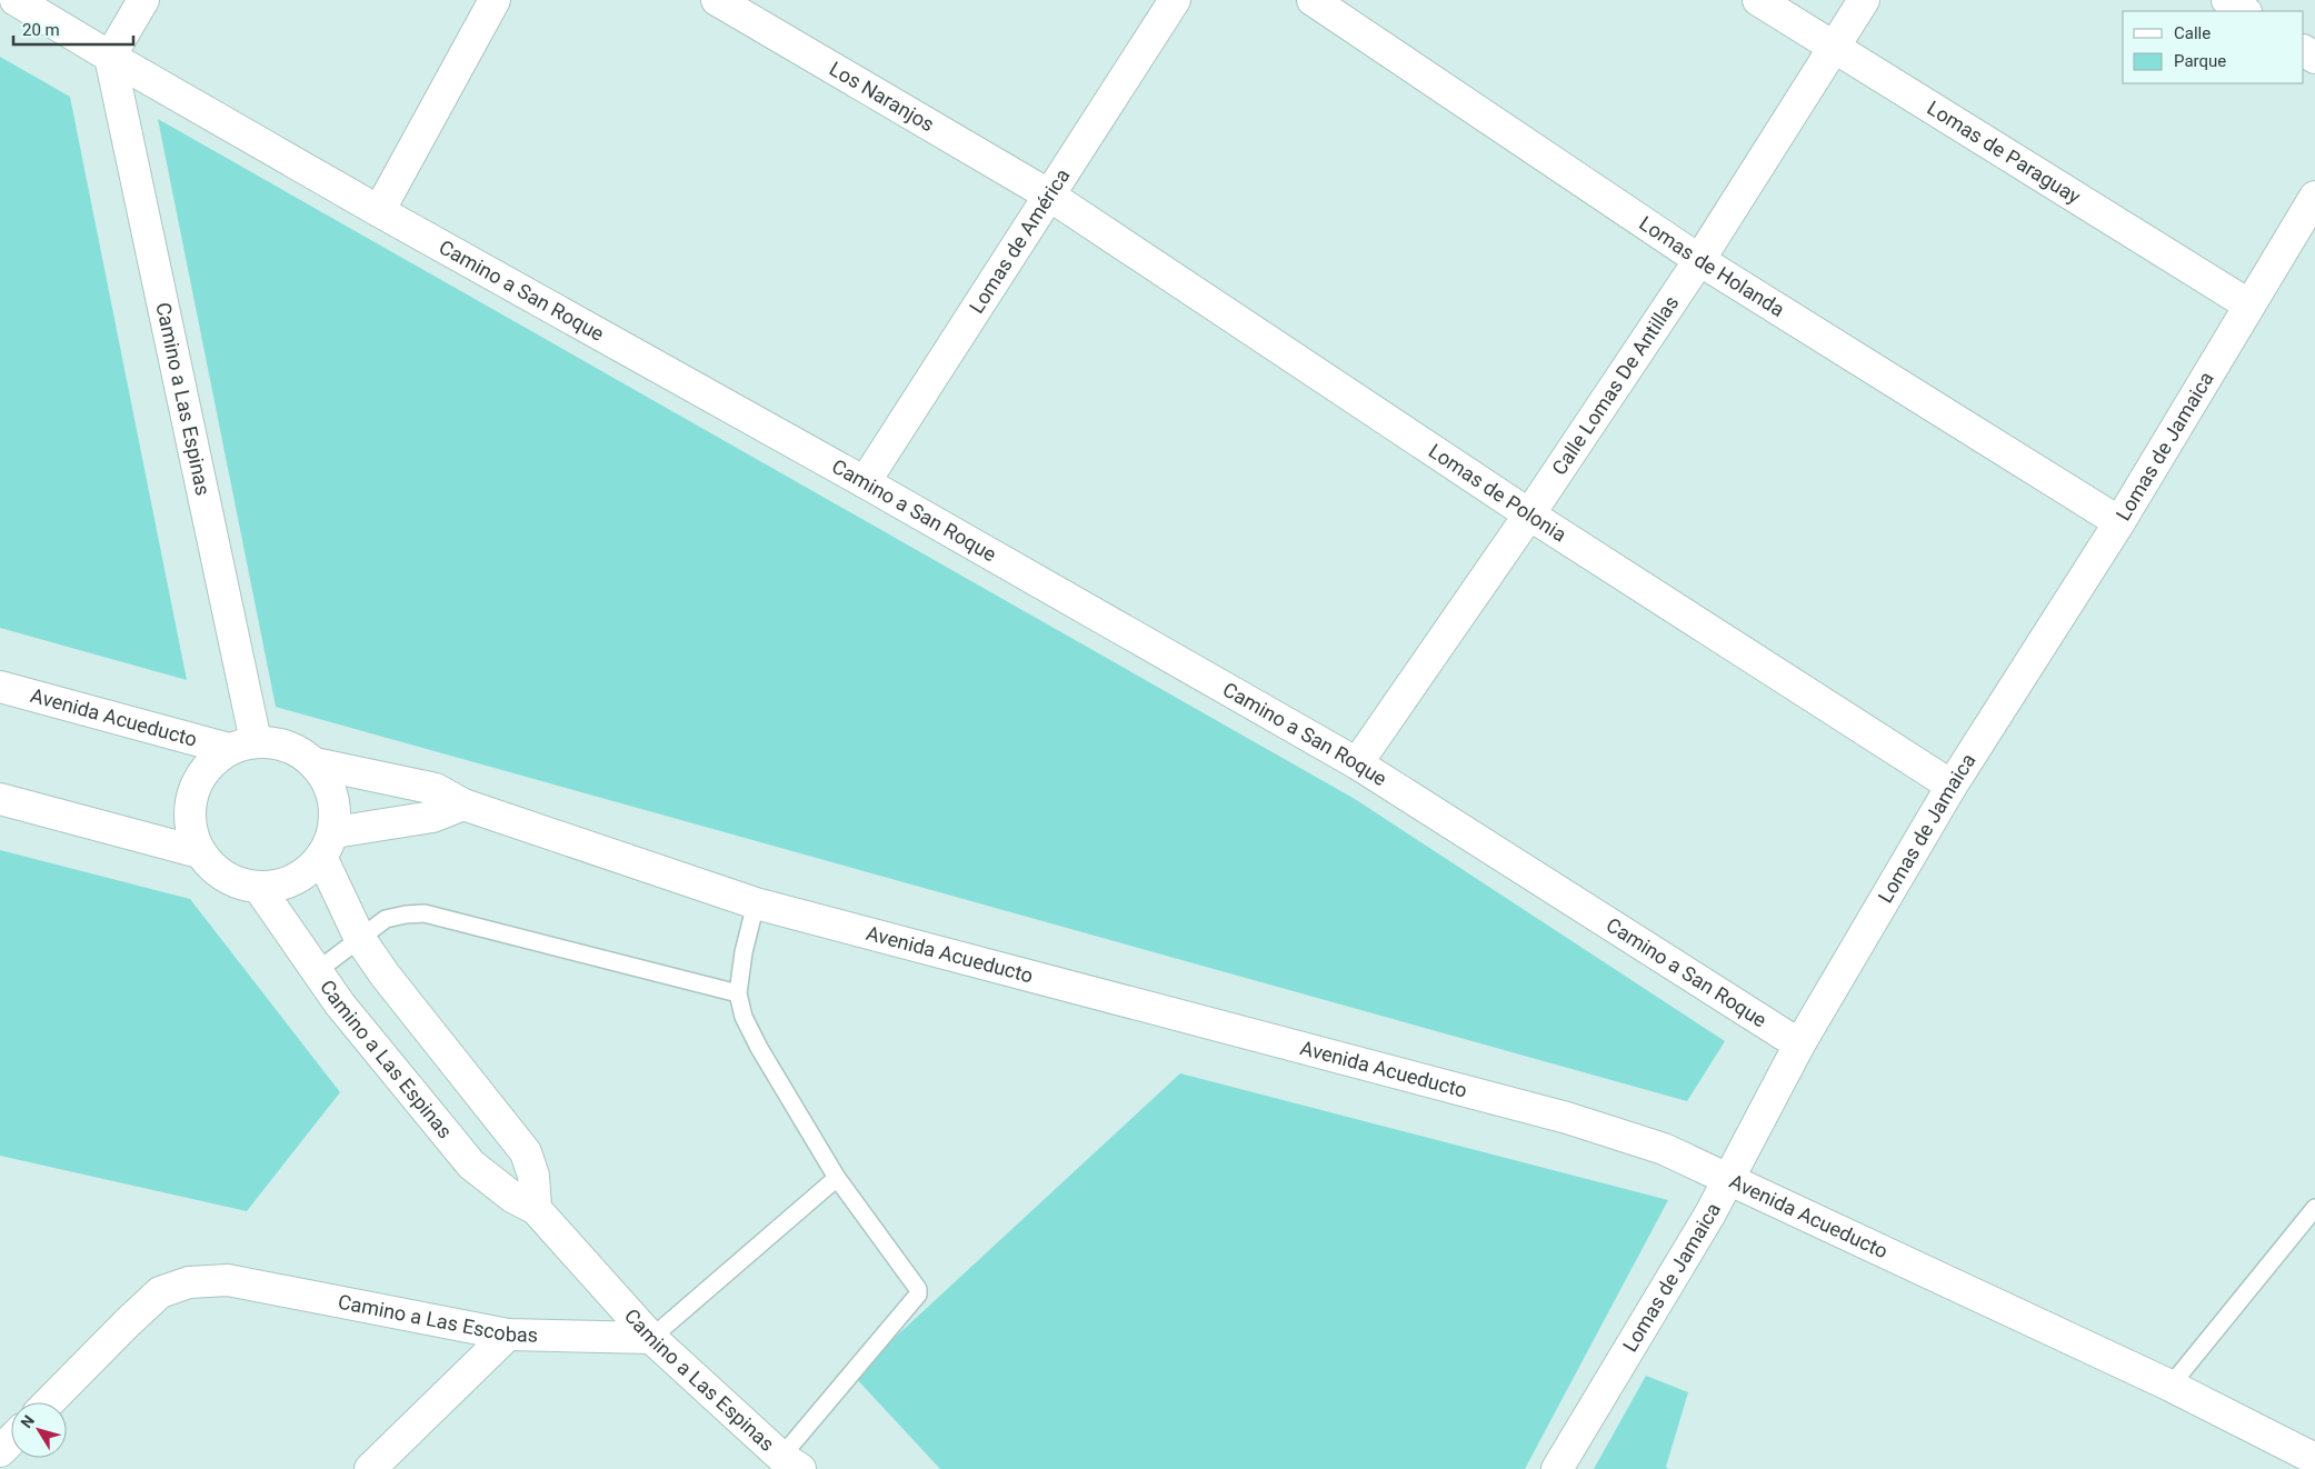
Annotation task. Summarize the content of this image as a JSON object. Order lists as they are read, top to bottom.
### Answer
{
  "streets": {
    "street": [
      "Los Naranjos",
      "Lomas de Paraguay",
      "Lomas de América",
      "Lomas de Holanda",
      "Camino a San Roque",
      "Calle Lomas De Antillas",
      "Camino a Las Espinas",
      "Lomas de Jamaica",
      "Lomas de Polonia",
      "Avenida Acueducto",
      "Camino a Las Escobas"
    ]
  },
  "crossings": [
    ["Los Naranjos", "Lomas de América"],
    ["Los Naranjos", "Lomas de Polonia"],
    ["Lomas de Paraguay", "Calle Lomas De Antillas"],
    ["Lomas de Paraguay", "Lomas de Jamaica"],
    ["Lomas de América", "Camino a San Roque"],
    ["Lomas de América", "Lomas de Polonia"],
    ["Lomas de Holanda", "Calle Lomas De Antillas"],
    ["Lomas de Holanda", "Lomas de Jamaica"],
    ["Camino a San Roque", "Calle Lomas De Antillas"],
    ["Camino a San Roque", "Camino a Las Espinas"],
    ["Camino a San Roque", "Lomas de Jamaica"],
    ["Calle Lomas De Antillas", "Lomas de Polonia"],
    ["Camino a Las Espinas", "Avenida Acueducto"],
    ["Camino a Las Espinas", "Camino a Las Escobas"],
    ["Lomas de Jamaica", "Lomas de Polonia"],
    ["Lomas de Jamaica", "Avenida Acueducto"]
  ],
  "legend": ["Calle", "Parque"],
  "scale_bar": "20 m",
  "north": "top left"
}
